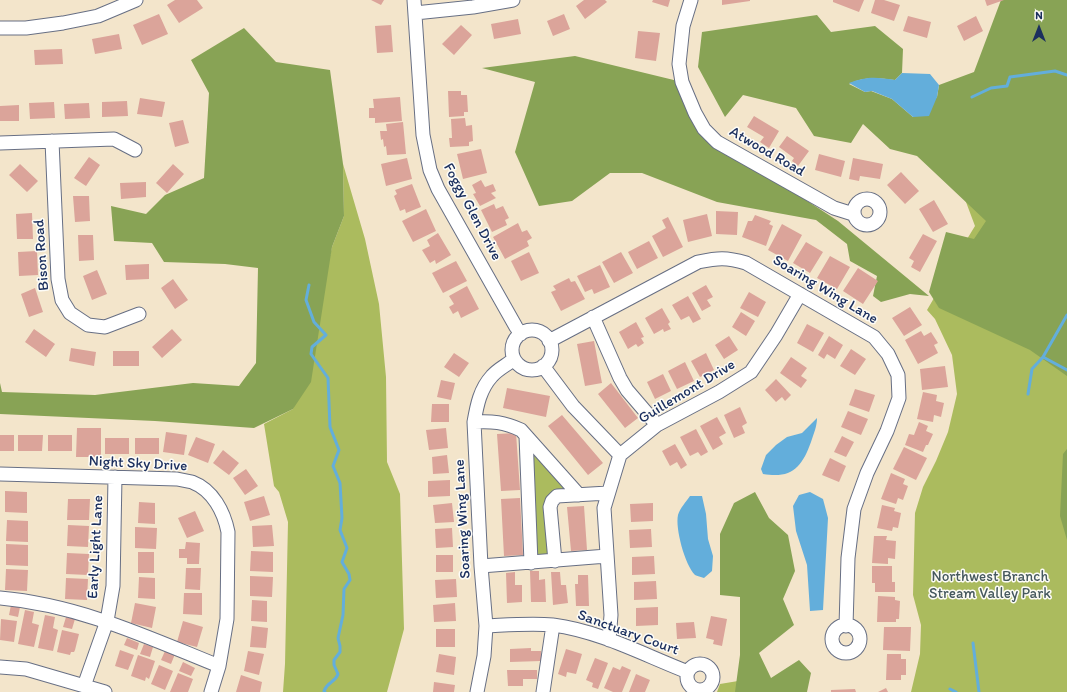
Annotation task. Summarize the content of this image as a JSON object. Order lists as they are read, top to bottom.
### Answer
{
  "streets": {
    "street": [
      "Atwood Road",
      "Foggy Glen Drive",
      "Bison Road",
      "Soaring Wing Lane",
      "Guillemont Drive",
      "Night Sky Drive",
      "Early Light Lane",
      "Sanctuary Court"
    ]
  },
  "crossings": [
    ["Foggy Glen Drive", "Soaring Wing Lane"],
    ["Soaring Wing Lane", "Guillemont Drive"],
    ["Soaring Wing Lane", "Sanctuary Court"],
    ["Night Sky Drive", "Early Light Lane"]
  ],
  "parks": ["Northwest Branch Stream Valley Park"],
  "north": "top"
}
